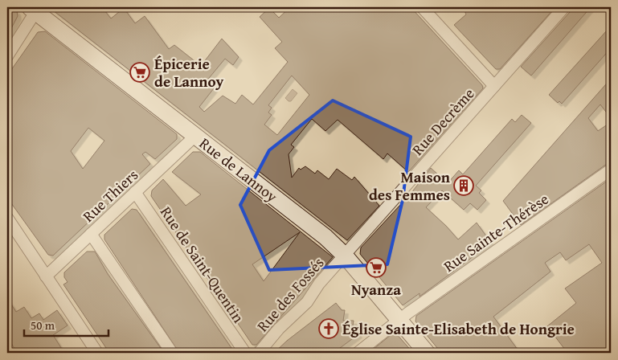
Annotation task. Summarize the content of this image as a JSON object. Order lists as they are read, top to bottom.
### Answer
{
  "streets": {
    "main road": ["Rue de Lannoy"],
    "street": [
      "Rue Decrème",
      "Rue Thiers",
      "Rue Sainte-Thérèse",
      "Rue de Saint-Quentin",
      "Rue des Fossés"
    ]
  },
  "crossings": [
    ["Rue Decrème", "Rue de Lannoy"],
    ["Rue Decrème", "Rue des Fossés"],
    ["Rue de Lannoy", "Rue Thiers"],
    ["Rue de Lannoy", "Rue Sainte-Thérèse"],
    ["Rue de Lannoy", "Rue des Fossés"],
    ["Rue Thiers", "Rue de Saint-Quentin"]
  ],
  "places": {
    "supermarket": ["Épicerie de Lannoy", "Nyanza"],
    "building": ["Maison des Femmes"],
    "church": ["Église Sainte-Elisabeth de Hongrie"]
  },
  "scale_bar": "50 m"
}
